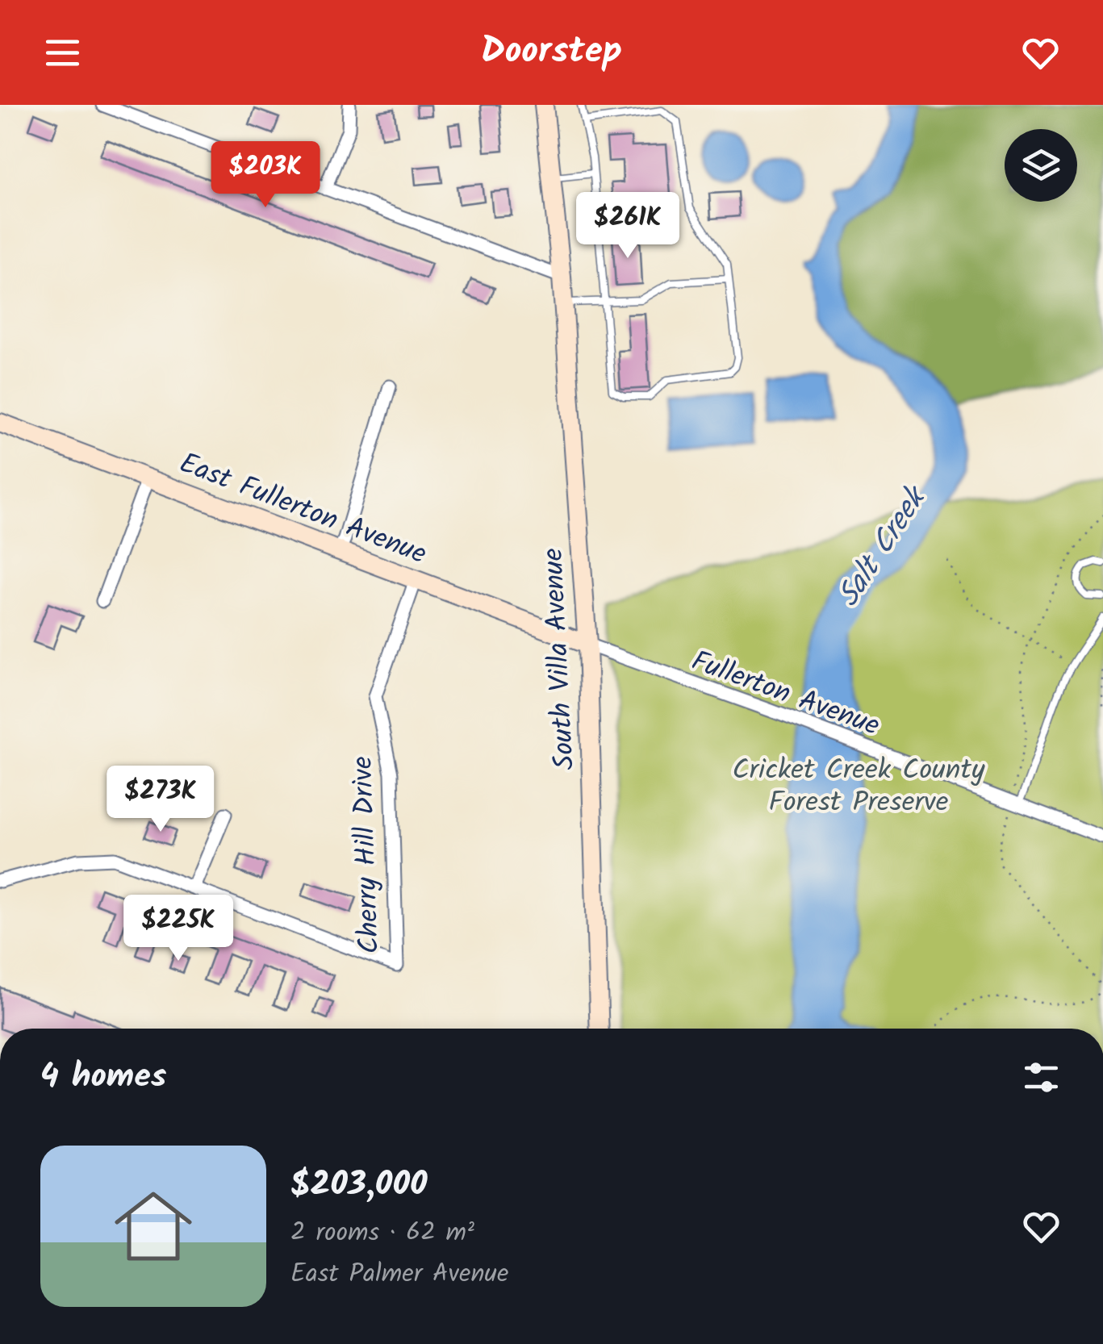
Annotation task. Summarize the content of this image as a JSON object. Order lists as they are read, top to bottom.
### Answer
{
  "streets": {
    "main road": ["East Fullerton Avenue", "South Villa Avenue"],
    "street": ["Fullerton Avenue", "Cherry Hill Drive"]
  },
  "crossings": [
    ["East Fullerton Avenue", "South Villa Avenue"],
    ["East Fullerton Avenue", "Fullerton Avenue"],
    ["East Fullerton Avenue", "Cherry Hill Drive"],
    ["South Villa Avenue", "Fullerton Avenue"]
  ],
  "water": ["Salt Creek"],
  "parks": ["Cricket Creek County Forest Preserve"],
  "page": {
    "header": "Doorstep",
    "price": [
      "$203K",
      "$261K",
      "$273K",
      "$225K"
    ],
    "heading": "4 homes",
    "list": [
      {
        "name": "$203,000",
        "note": "2 rooms · 62 m² · East Palmer Avenue"
      }
    ]
  }
}
